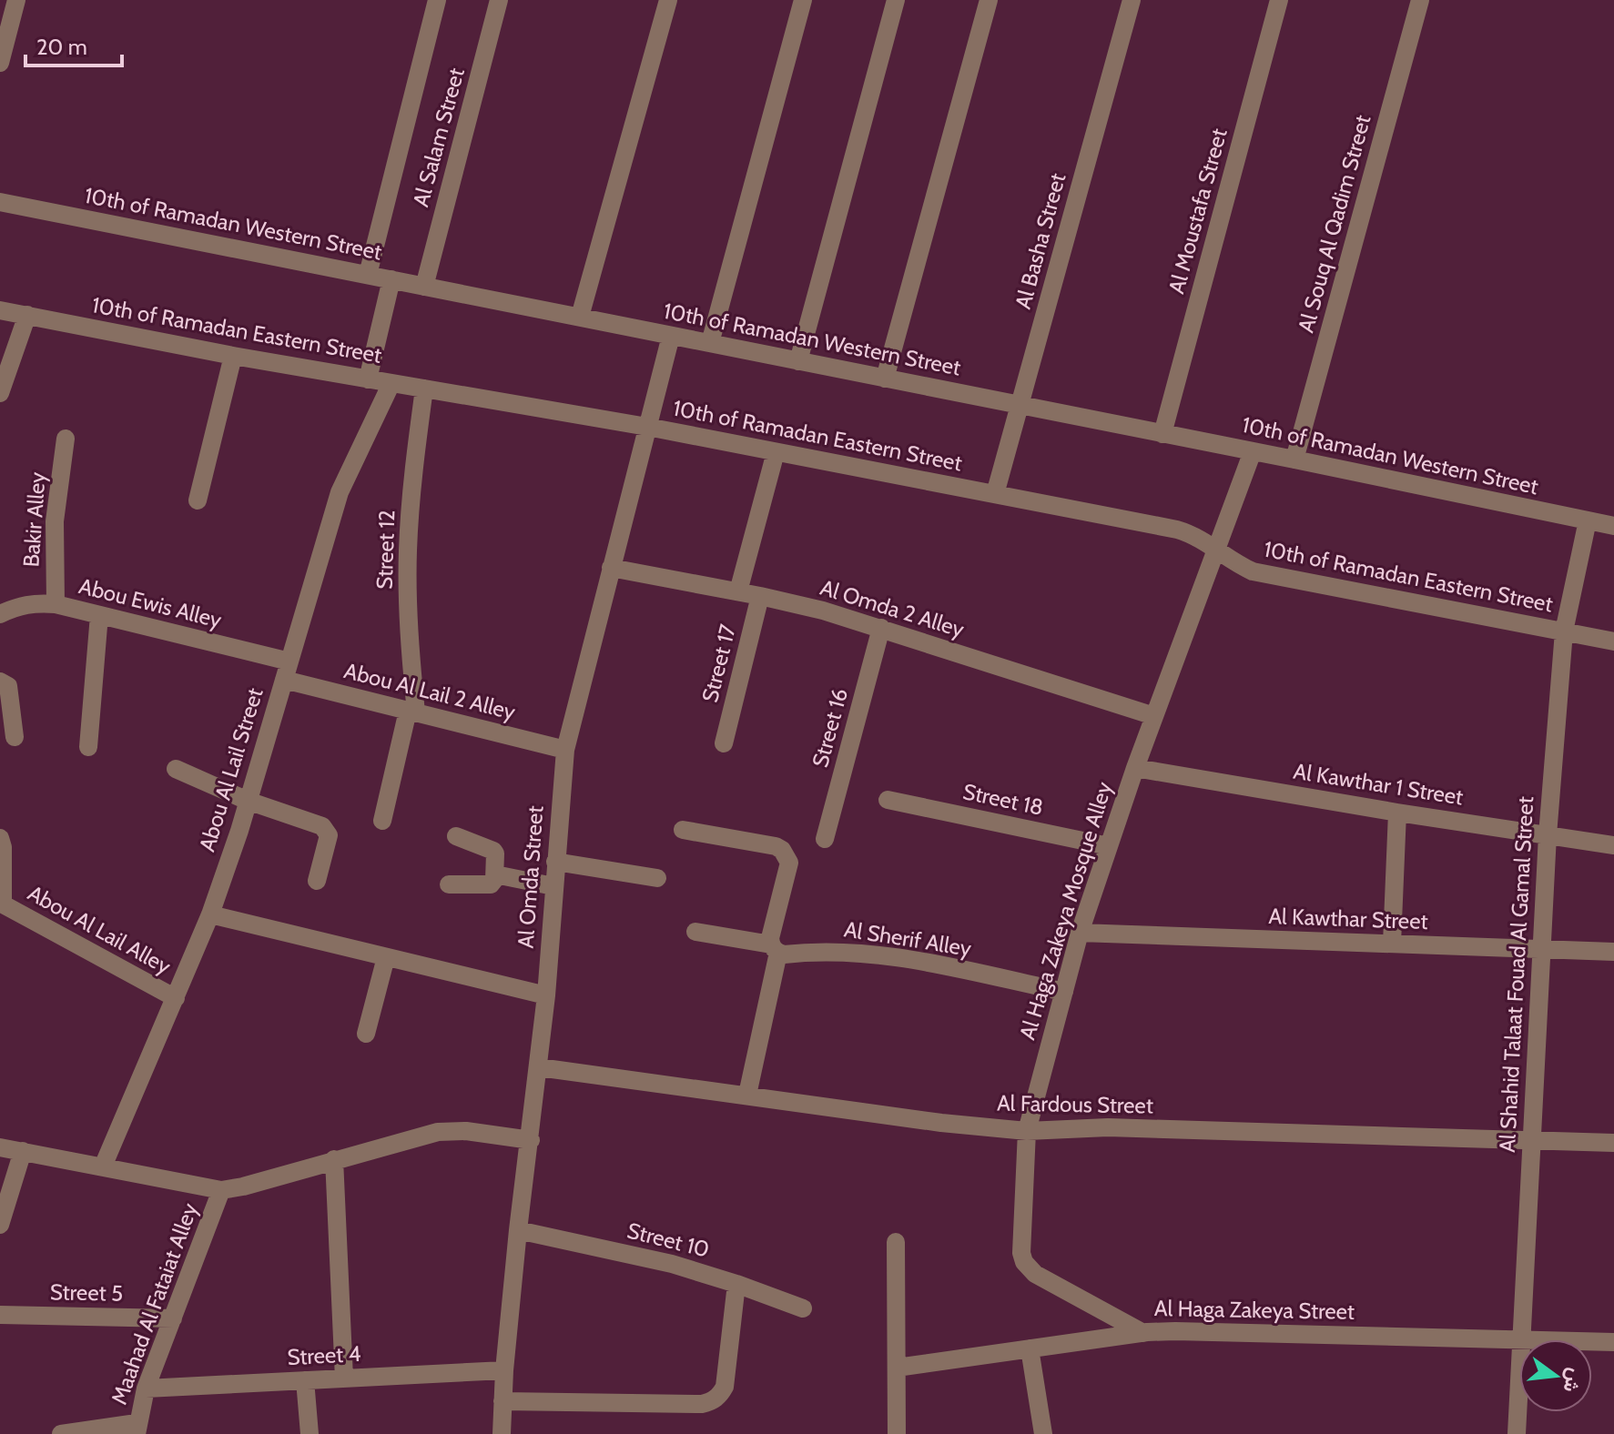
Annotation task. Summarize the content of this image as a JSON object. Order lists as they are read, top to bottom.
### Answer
{
  "streets": {
    "street": [
      "Al Salam Street",
      "Al Moustafa Street",
      "10th of Ramadan Western Street",
      "Al Souq Al Qadim Street",
      "Al Basha Street",
      "10th of Ramadan Eastern Street",
      "Bakir Alley",
      "Street 12",
      "Abou Ewis Alley",
      "Al Omda 2 Alley",
      "Street 17",
      "Abou Al Lail 2 Alley",
      "Street 16",
      "Abou Al Lail Street",
      "Al Kawthar 1 Street",
      "Street 18",
      "Al Omda Street",
      "Al Haga Zakeya Mosque Alley",
      "Al Kawthar Street",
      "Abou Al Lail Alley",
      "Al Sherif Alley",
      "Al Shahid Talaat Fouad Al Gamal Street",
      "Al Fardous Street",
      "Street 10",
      "Street 5",
      "Maahad Al Fataiat Alley",
      "Al Haga Zakeya Street",
      "Street 4"
    ]
  },
  "crossings": [
    ["Al Salam Street", "10th of Ramadan Western Street"],
    ["Al Moustafa Street", "10th of Ramadan Western Street"],
    ["10th of Ramadan Western Street", "Al Souq Al Qadim Street"],
    ["10th of Ramadan Western Street", "Al Basha Street"],
    ["10th of Ramadan Western Street", "Al Omda Street"],
    ["10th of Ramadan Western Street", "Al Haga Zakeya Mosque Alley"],
    ["10th of Ramadan Western Street", "Al Shahid Talaat Fouad Al Gamal Street"],
    ["Al Basha Street", "10th of Ramadan Eastern Street"],
    ["10th of Ramadan Eastern Street", "Street 12"],
    ["10th of Ramadan Eastern Street", "Abou Al Lail Street"],
    ["10th of Ramadan Eastern Street", "Al Omda Street"],
    ["10th of Ramadan Eastern Street", "Al Haga Zakeya Mosque Alley"],
    ["10th of Ramadan Eastern Street", "Al Shahid Talaat Fouad Al Gamal Street"],
    ["Bakir Alley", "Abou Ewis Alley"],
    ["Street 12", "Abou Al Lail 2 Alley"],
    ["Abou Ewis Alley", "Abou Al Lail 2 Alley"],
    ["Abou Ewis Alley", "Abou Al Lail Street"],
    ["Al Omda 2 Alley", "Street 17"],
    ["Al Omda 2 Alley", "Street 16"],
    ["Al Omda 2 Alley", "Al Omda Street"],
    ["Al Omda 2 Alley", "Al Haga Zakeya Mosque Alley"],
    ["Abou Al Lail 2 Alley", "Abou Al Lail Street"],
    ["Abou Al Lail 2 Alley", "Al Omda Street"],
    ["Abou Al Lail Street", "Abou Al Lail Alley"],
    ["Al Kawthar 1 Street", "Al Haga Zakeya Mosque Alley"],
    ["Al Kawthar 1 Street", "Al Shahid Talaat Fouad Al Gamal Street"],
    ["Street 18", "Al Haga Zakeya Mosque Alley"],
    ["Al Omda Street", "Al Fardous Street"],
    ["Al Omda Street", "Street 10"],
    ["Al Omda Street", "Street 4"],
    ["Al Haga Zakeya Mosque Alley", "Al Kawthar Street"],
    ["Al Haga Zakeya Mosque Alley", "Al Sherif Alley"],
    ["Al Haga Zakeya Mosque Alley", "Al Fardous Street"],
    ["Al Haga Zakeya Mosque Alley", "Al Haga Zakeya Street"],
    ["Al Kawthar Street", "Al Shahid Talaat Fouad Al Gamal Street"],
    ["Al Shahid Talaat Fouad Al Gamal Street", "Al Fardous Street"],
    ["Al Shahid Talaat Fouad Al Gamal Street", "Al Haga Zakeya Street"],
    ["Street 5", "Maahad Al Fataiat Alley"],
    ["Maahad Al Fataiat Alley", "Street 4"]
  ],
  "scale_bar": "20 m",
  "north": "right"
}
